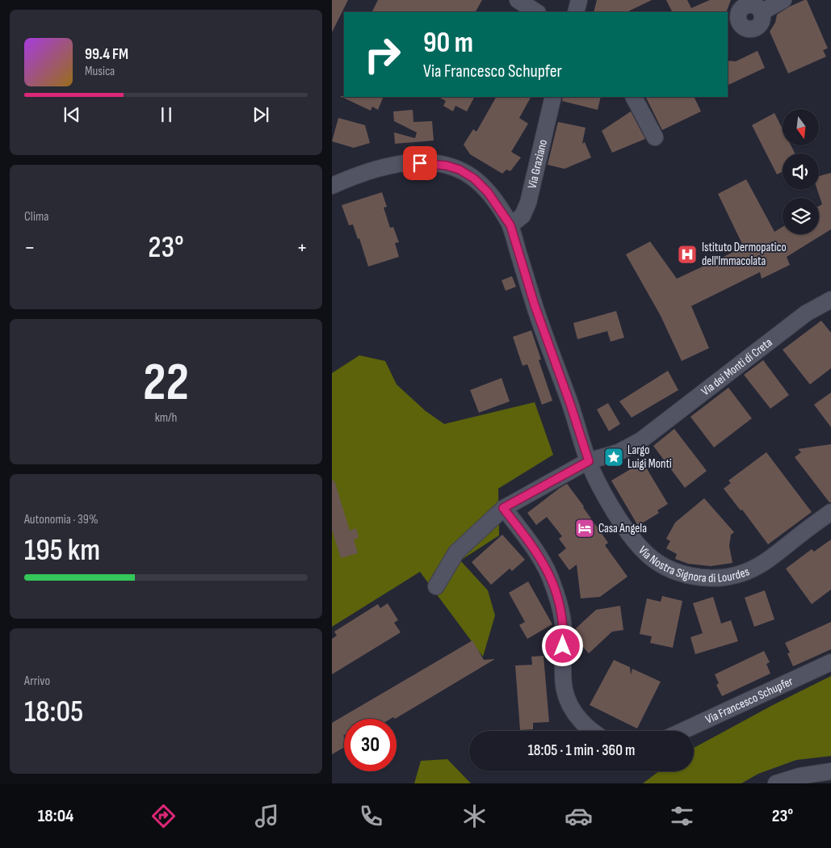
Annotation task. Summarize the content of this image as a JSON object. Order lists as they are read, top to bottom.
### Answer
{
  "streets": {
    "street": [
      "Via Graziano",
      "Via dei Monti di Creta",
      "Via Nostra Signora di Lourdes",
      "Via Francesco Schupfer"
    ]
  },
  "crossings": [
    ["Via Graziano", "Via Nostra Signora di Lourdes"],
    ["Via dei Monti di Creta", "Via Nostra Signora di Lourdes"]
  ],
  "places": {
    "hospital": ["Istituto Dermopatico dell'Immacolata"],
    "place": ["Largo Luigi Monti"],
    "hotel": ["Casa Angela"]
  },
  "north": "bottom",
  "page": {
    "turn": ["90 m", "Via Francesco Schupfer"],
    "song": ["99.4 FM", "Musica"],
    "tile": [
      "Clima",
      ["22", "km/h"],
      ["Autonomia · 39%", "195 km"],
      ["Arrivo", "18:05"]
    ],
    "heat": ["−", "23°", "+"],
    "limit": "30",
    "trip": "18:05 · 1 min · 360 m",
    "tabs": ["18:04", "23°"]
  }
}
